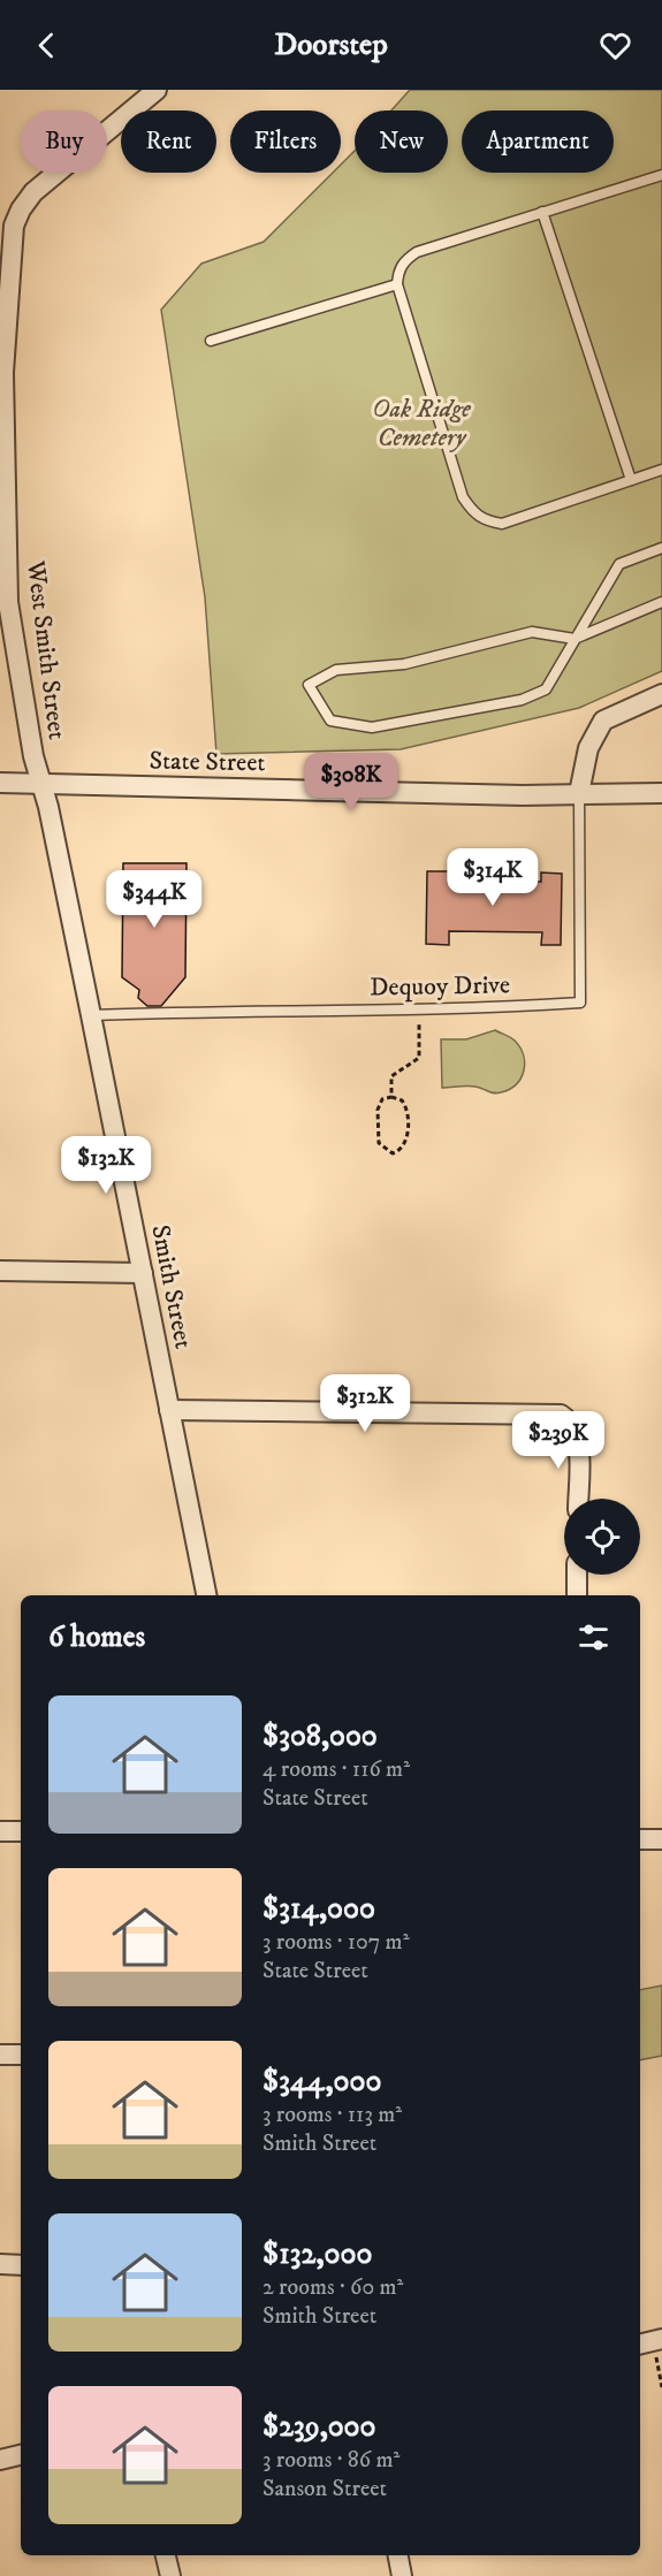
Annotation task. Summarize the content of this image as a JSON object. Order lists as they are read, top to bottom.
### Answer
{
  "streets": {
    "street": ["West Smith Street", "State Street", "Smith Street"],
    "lane": ["Dequoy Drive"]
  },
  "crossings": [
    ["West Smith Street", "State Street"],
    ["West Smith Street", "Smith Street"],
    ["State Street", "Dequoy Drive"],
    ["State Street", "Smith Street"],
    ["Dequoy Drive", "Smith Street"]
  ],
  "parks": ["Oak Ridge Cemetery"],
  "page": {
    "header": "Doorstep",
    "chip": [
      "Buy",
      "Rent",
      "Filters",
      "New",
      "Apartment"
    ],
    "price": [
      "$308K",
      "$314K",
      "$344K",
      "$132K",
      "$312K",
      "$239K"
    ],
    "heading": "6 homes",
    "list": [
      {
        "name": "$308,000",
        "note": "4 rooms · 116 m² · State Street"
      },
      {
        "name": "$314,000",
        "note": "3 rooms · 107 m² · State Street"
      },
      {
        "name": "$344,000",
        "note": "3 rooms · 113 m² · Smith Street"
      },
      {
        "name": "$132,000",
        "note": "2 rooms · 60 m² · Smith Street"
      },
      {
        "name": "$239,000",
        "note": "3 rooms · 86 m² · Sanson Street"
      }
    ]
  }
}
